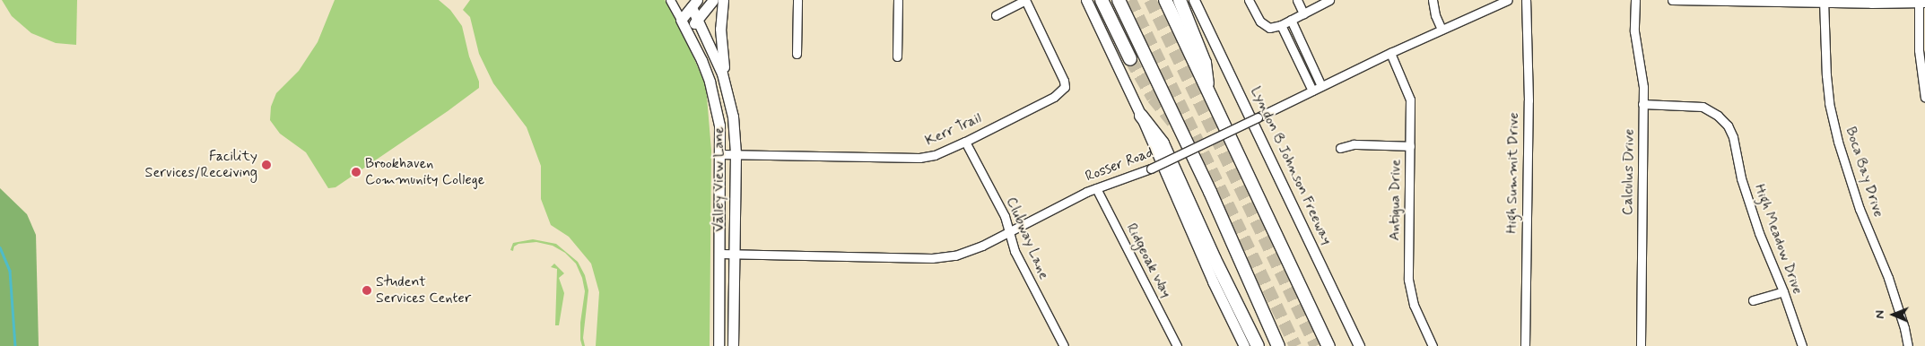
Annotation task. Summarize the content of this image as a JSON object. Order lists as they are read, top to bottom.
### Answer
{
  "streets": {
    "main road": ["Lyndon B Johnson Freeway", "Valley View Lane"],
    "street": [
      "Kerr Trail",
      "Rosser Road",
      "Calculus Drive",
      "Boca Bay Drive",
      "High Summit Drive",
      "Antigua Drive",
      "Clubway Lane",
      "High Meadow Drive",
      "Ridgeoak Way"
    ]
  },
  "crossings": [
    ["Kerr Trail", "Valley View Lane"],
    ["Kerr Trail", "Clubway Lane"],
    ["Rosser Road", "Valley View Lane"],
    ["Rosser Road", "Antigua Drive"],
    ["Rosser Road", "Clubway Lane"],
    ["Rosser Road", "Ridgeoak Way"],
    ["Calculus Drive", "High Meadow Drive"]
  ],
  "places": ["Facility Services/Receiving", "Brookhaven Community College", "Student Services Center"],
  "north": "left"
}
